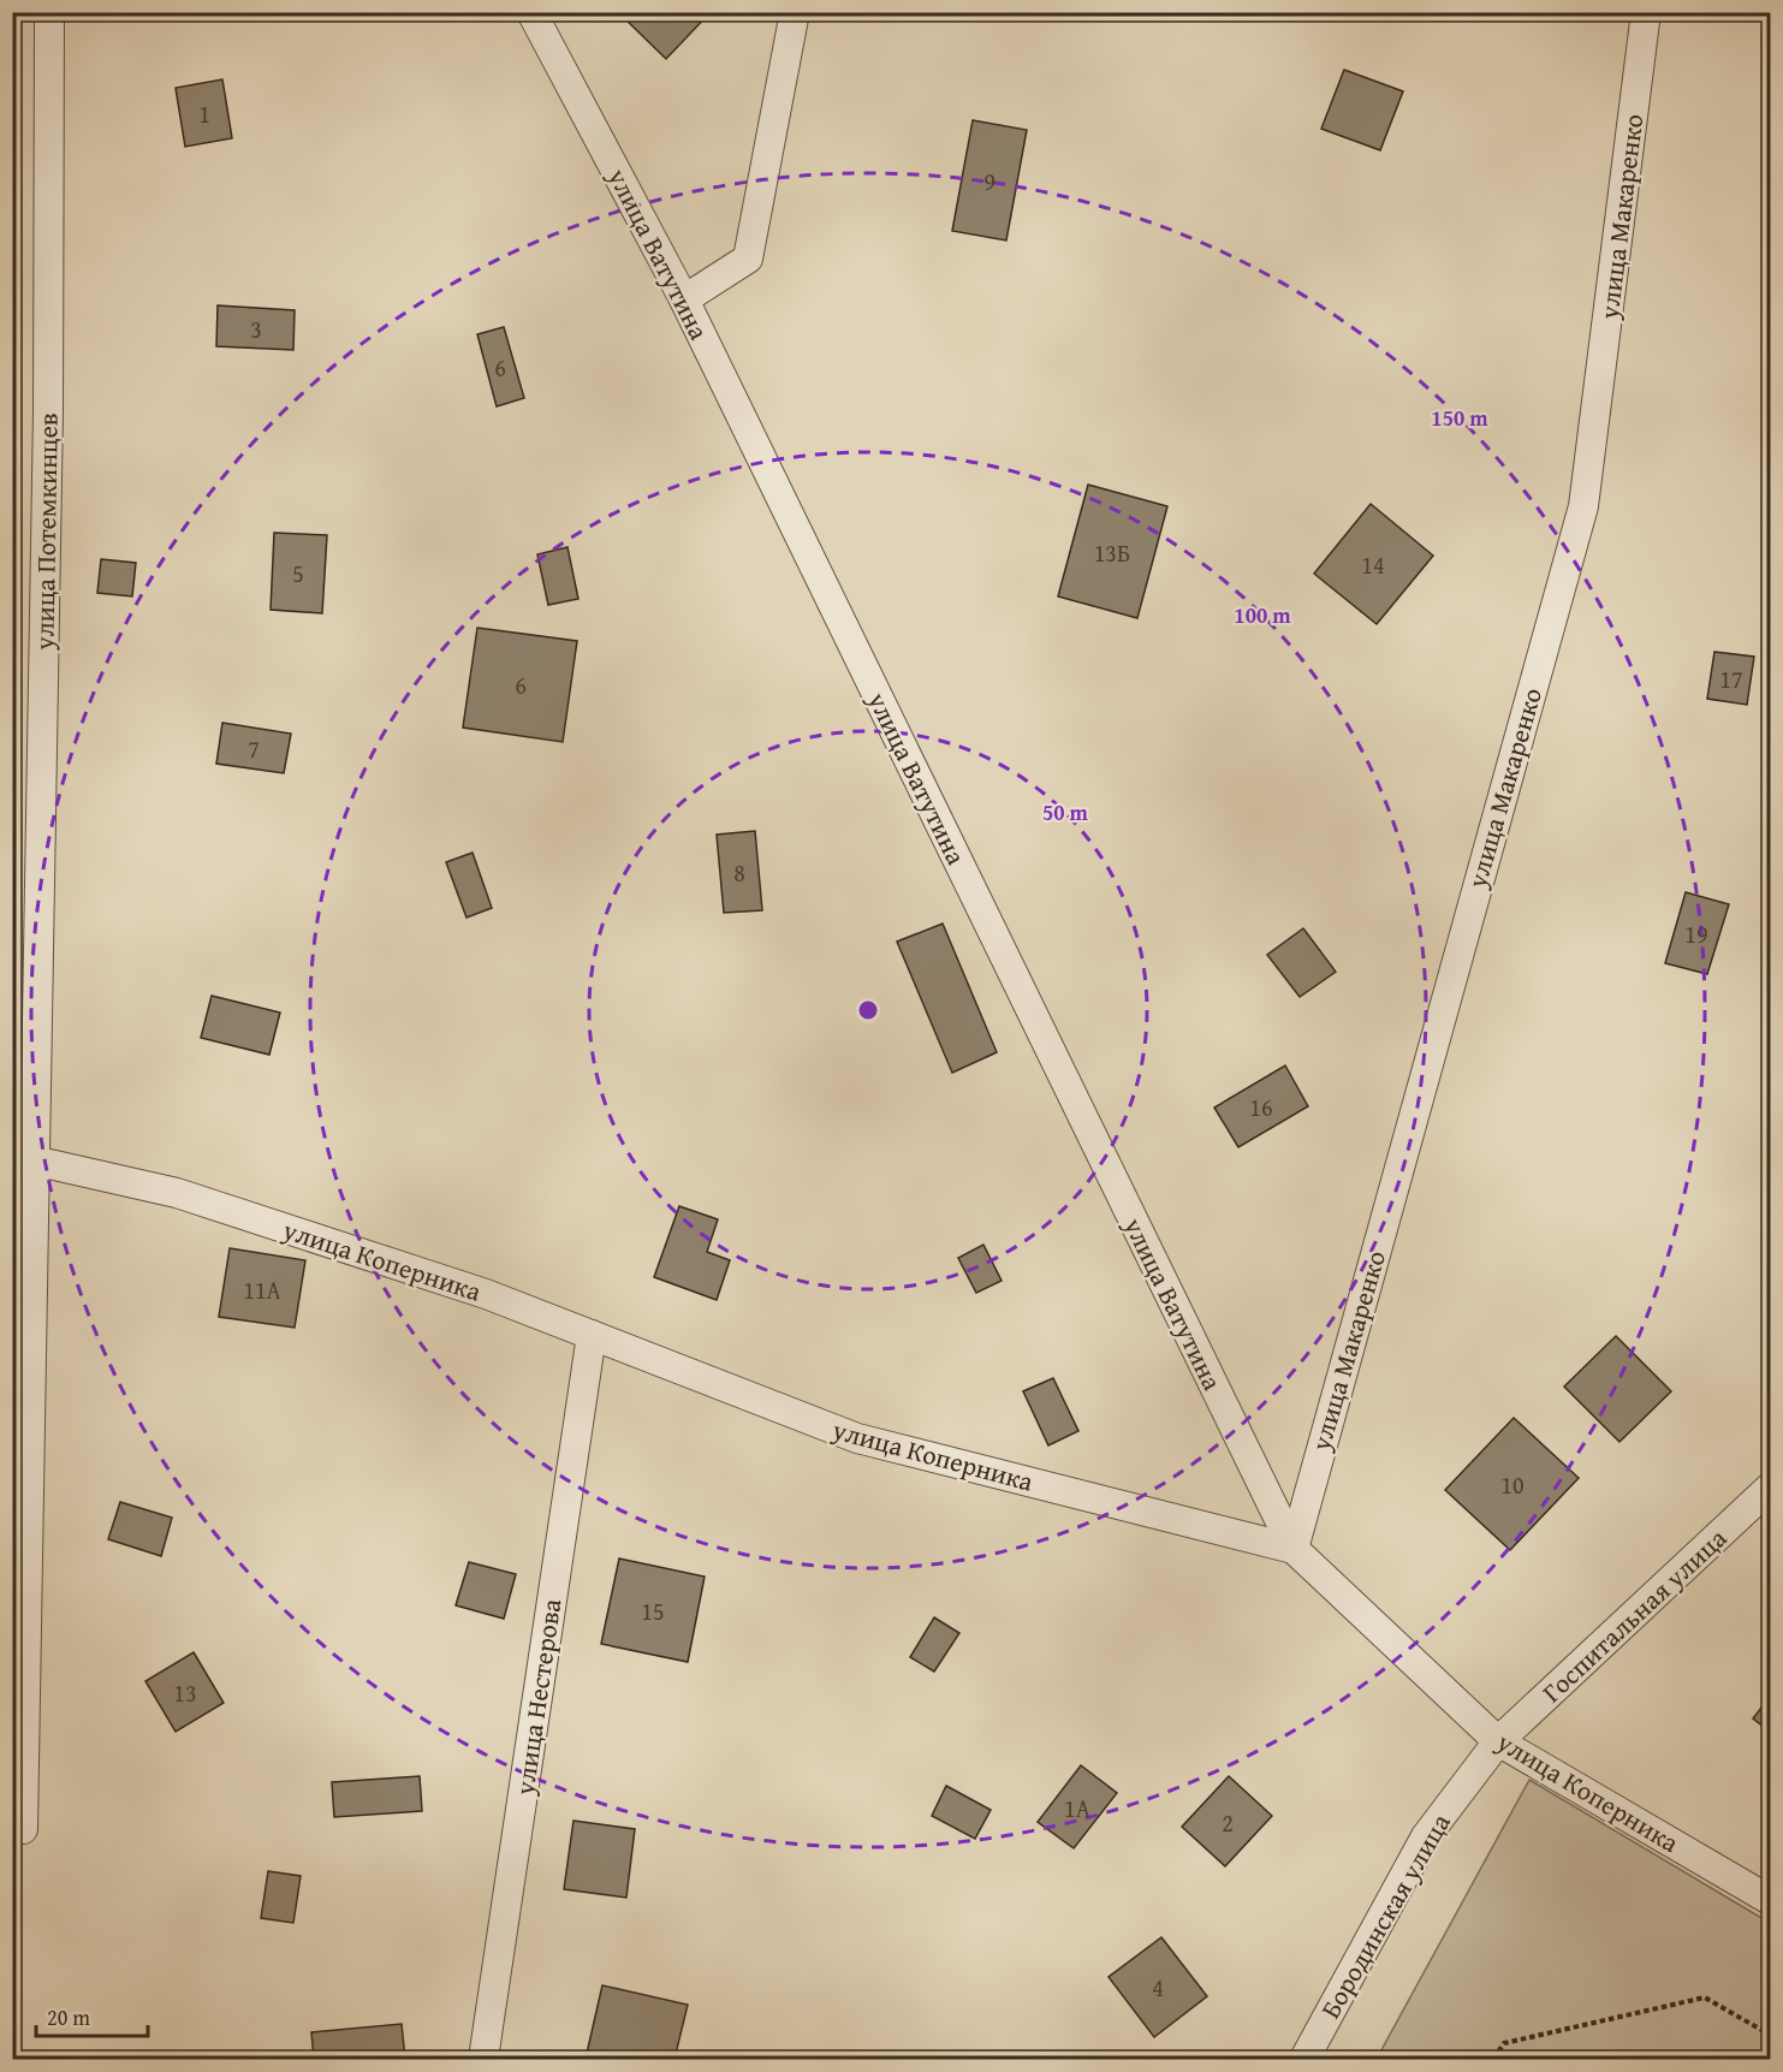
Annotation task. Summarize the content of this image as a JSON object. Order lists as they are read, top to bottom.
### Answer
{
  "streets": {
    "street": [
      "улица Макаренко",
      "улица Ватутина",
      "улица Потемкинцев",
      "улица Коперника",
      "Госпитальная улица",
      "улица Нестерова",
      "Бородинская улица"
    ]
  },
  "crossings": [
    ["улица Макаренко", "улица Ватутина"],
    ["улица Макаренко", "улица Коперника"],
    ["улица Ватутина", "улица Коперника"],
    ["улица Потемкинцев", "улица Коперника"],
    ["улица Коперника", "Госпитальная улица"],
    ["улица Коперника", "улица Нестерова"],
    ["улица Коперника", "Бородинская улица"],
    ["Госпитальная улица", "Бородинская улица"]
  ],
  "house_numbers": [
    "1",
    "9",
    "3",
    "6",
    "13Б",
    "14",
    "5",
    "17",
    "6",
    "7",
    "8",
    "19",
    "16",
    "11А",
    "10",
    "15",
    "13",
    "1А",
    "2",
    "4"
  ],
  "scale_bar": "20 m",
  "rings": ["150 m", "100 m", "50 m"]
}
